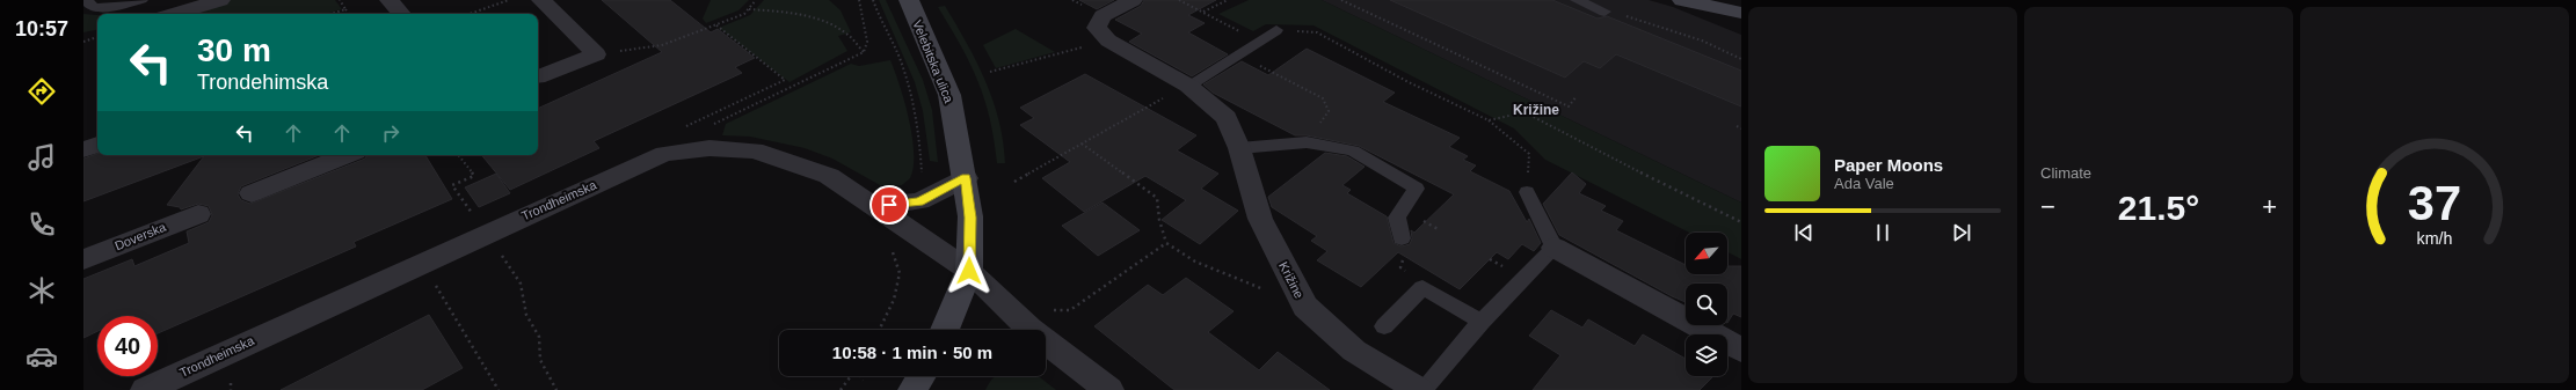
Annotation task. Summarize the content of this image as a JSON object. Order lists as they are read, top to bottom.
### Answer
{
  "streets": {
    "street": [
      "Velebitska ulica",
      "Trondheimska",
      "Doverska",
      "Križine"
    ]
  },
  "crossings": [
    ["Velebitska ulica", "Trondheimska"]
  ],
  "districts": ["Križine"],
  "north": "bottom left",
  "page": {
    "tabs": "10:57",
    "tile": "Climate",
    "turn": ["30 m", "Trondehimska"],
    "song": ["Paper Moons", "Ada Vale"],
    "heat": ["−", "21.5°", "+"],
    "limit": "40",
    "trip": "10:58 · 1 min · 50 m",
    "gauge": ["37", "km/h"]
  }
}
